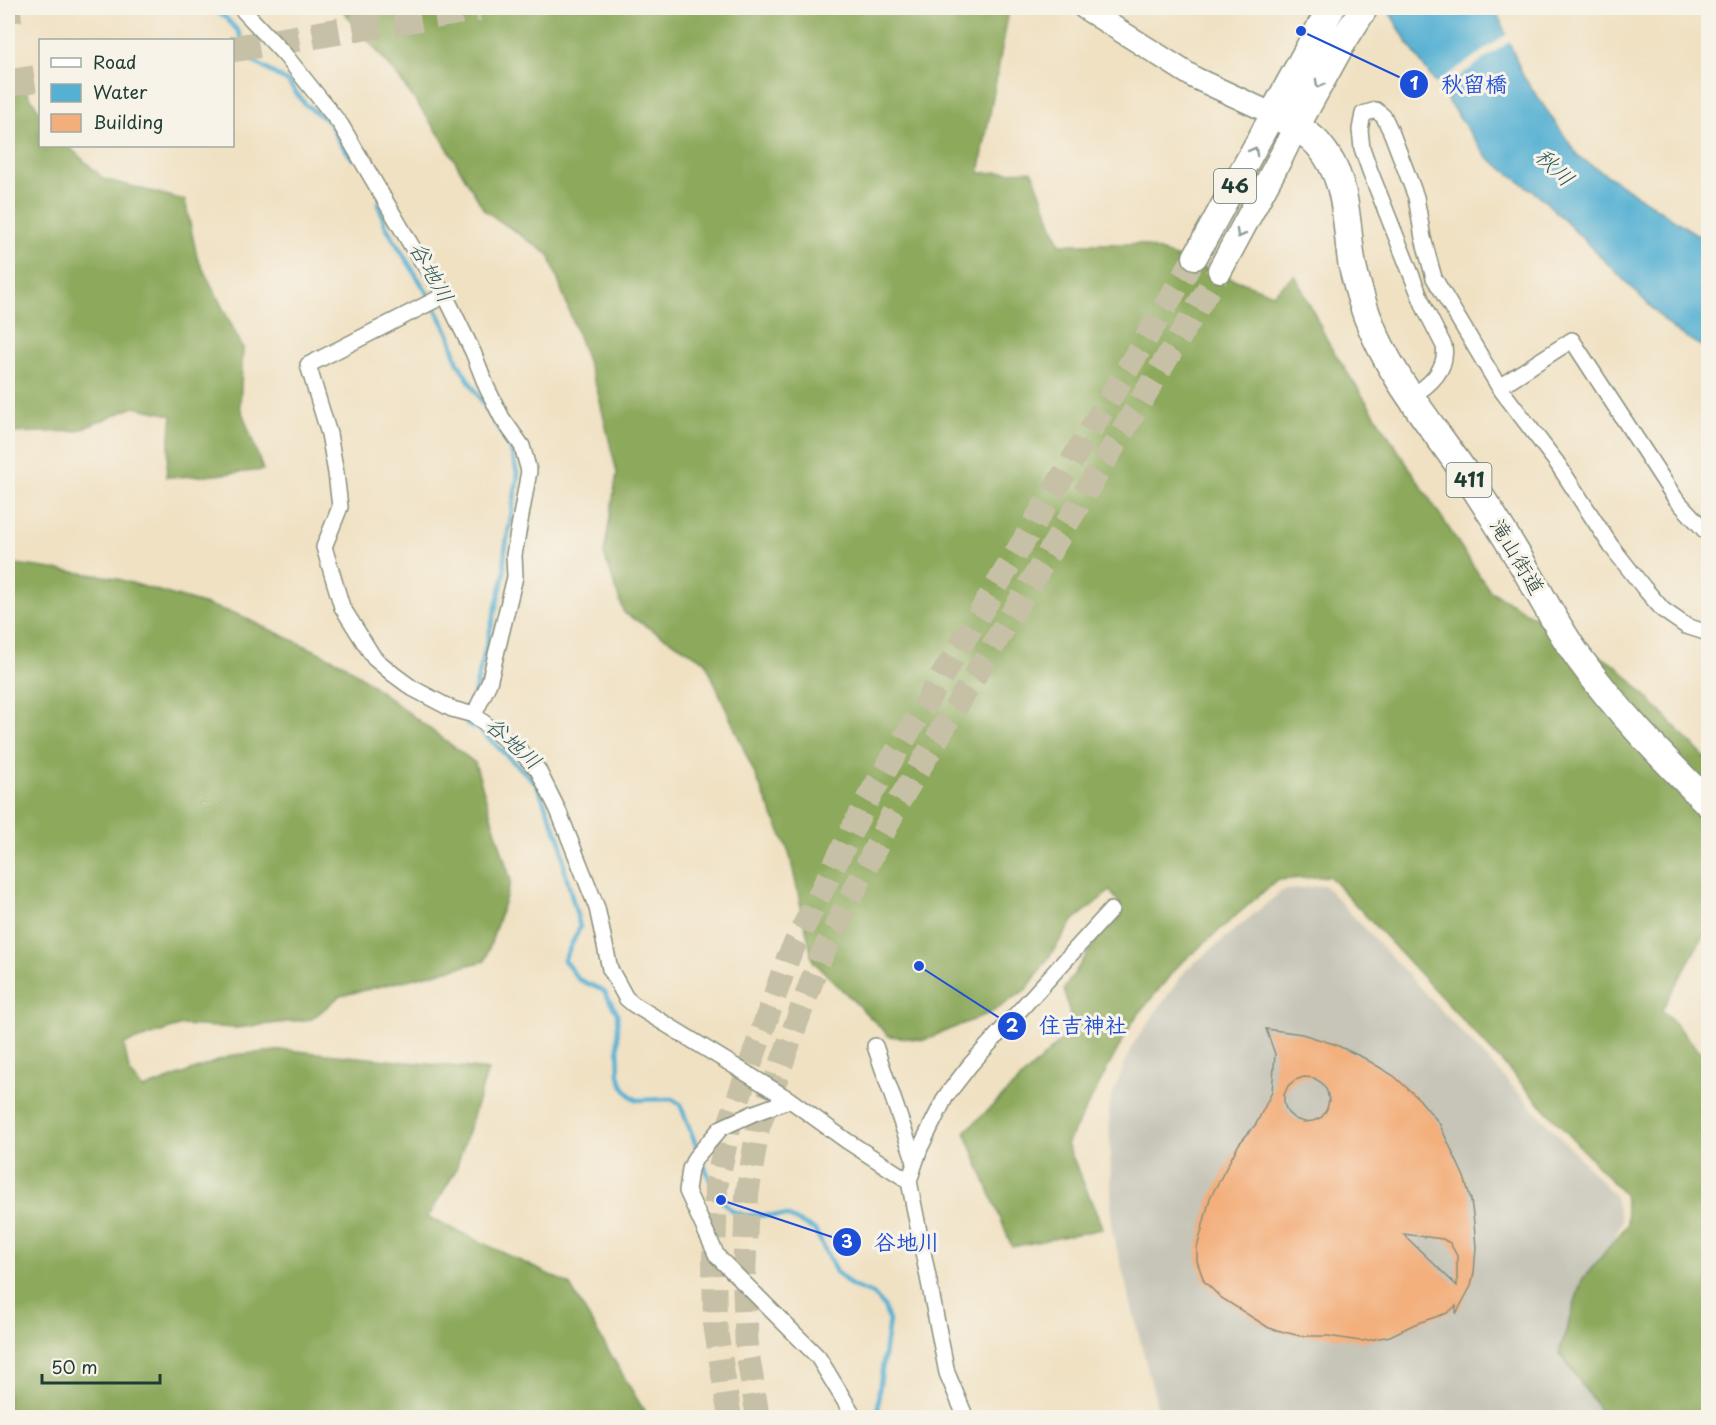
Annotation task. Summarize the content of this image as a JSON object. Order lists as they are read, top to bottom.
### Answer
{
  "streets": {
    "highway": ["411", "滝山街道"],
    "main road": ["46"]
  },
  "crossings": [
    ["46", "滝山街道"]
  ],
  "water": ["秋川", "谷地川"],
  "places": ["秋留橋", "住吉神社", "谷地川"],
  "legend": ["Road", "Water", "Building"],
  "scale_bar": "50 m"
}
